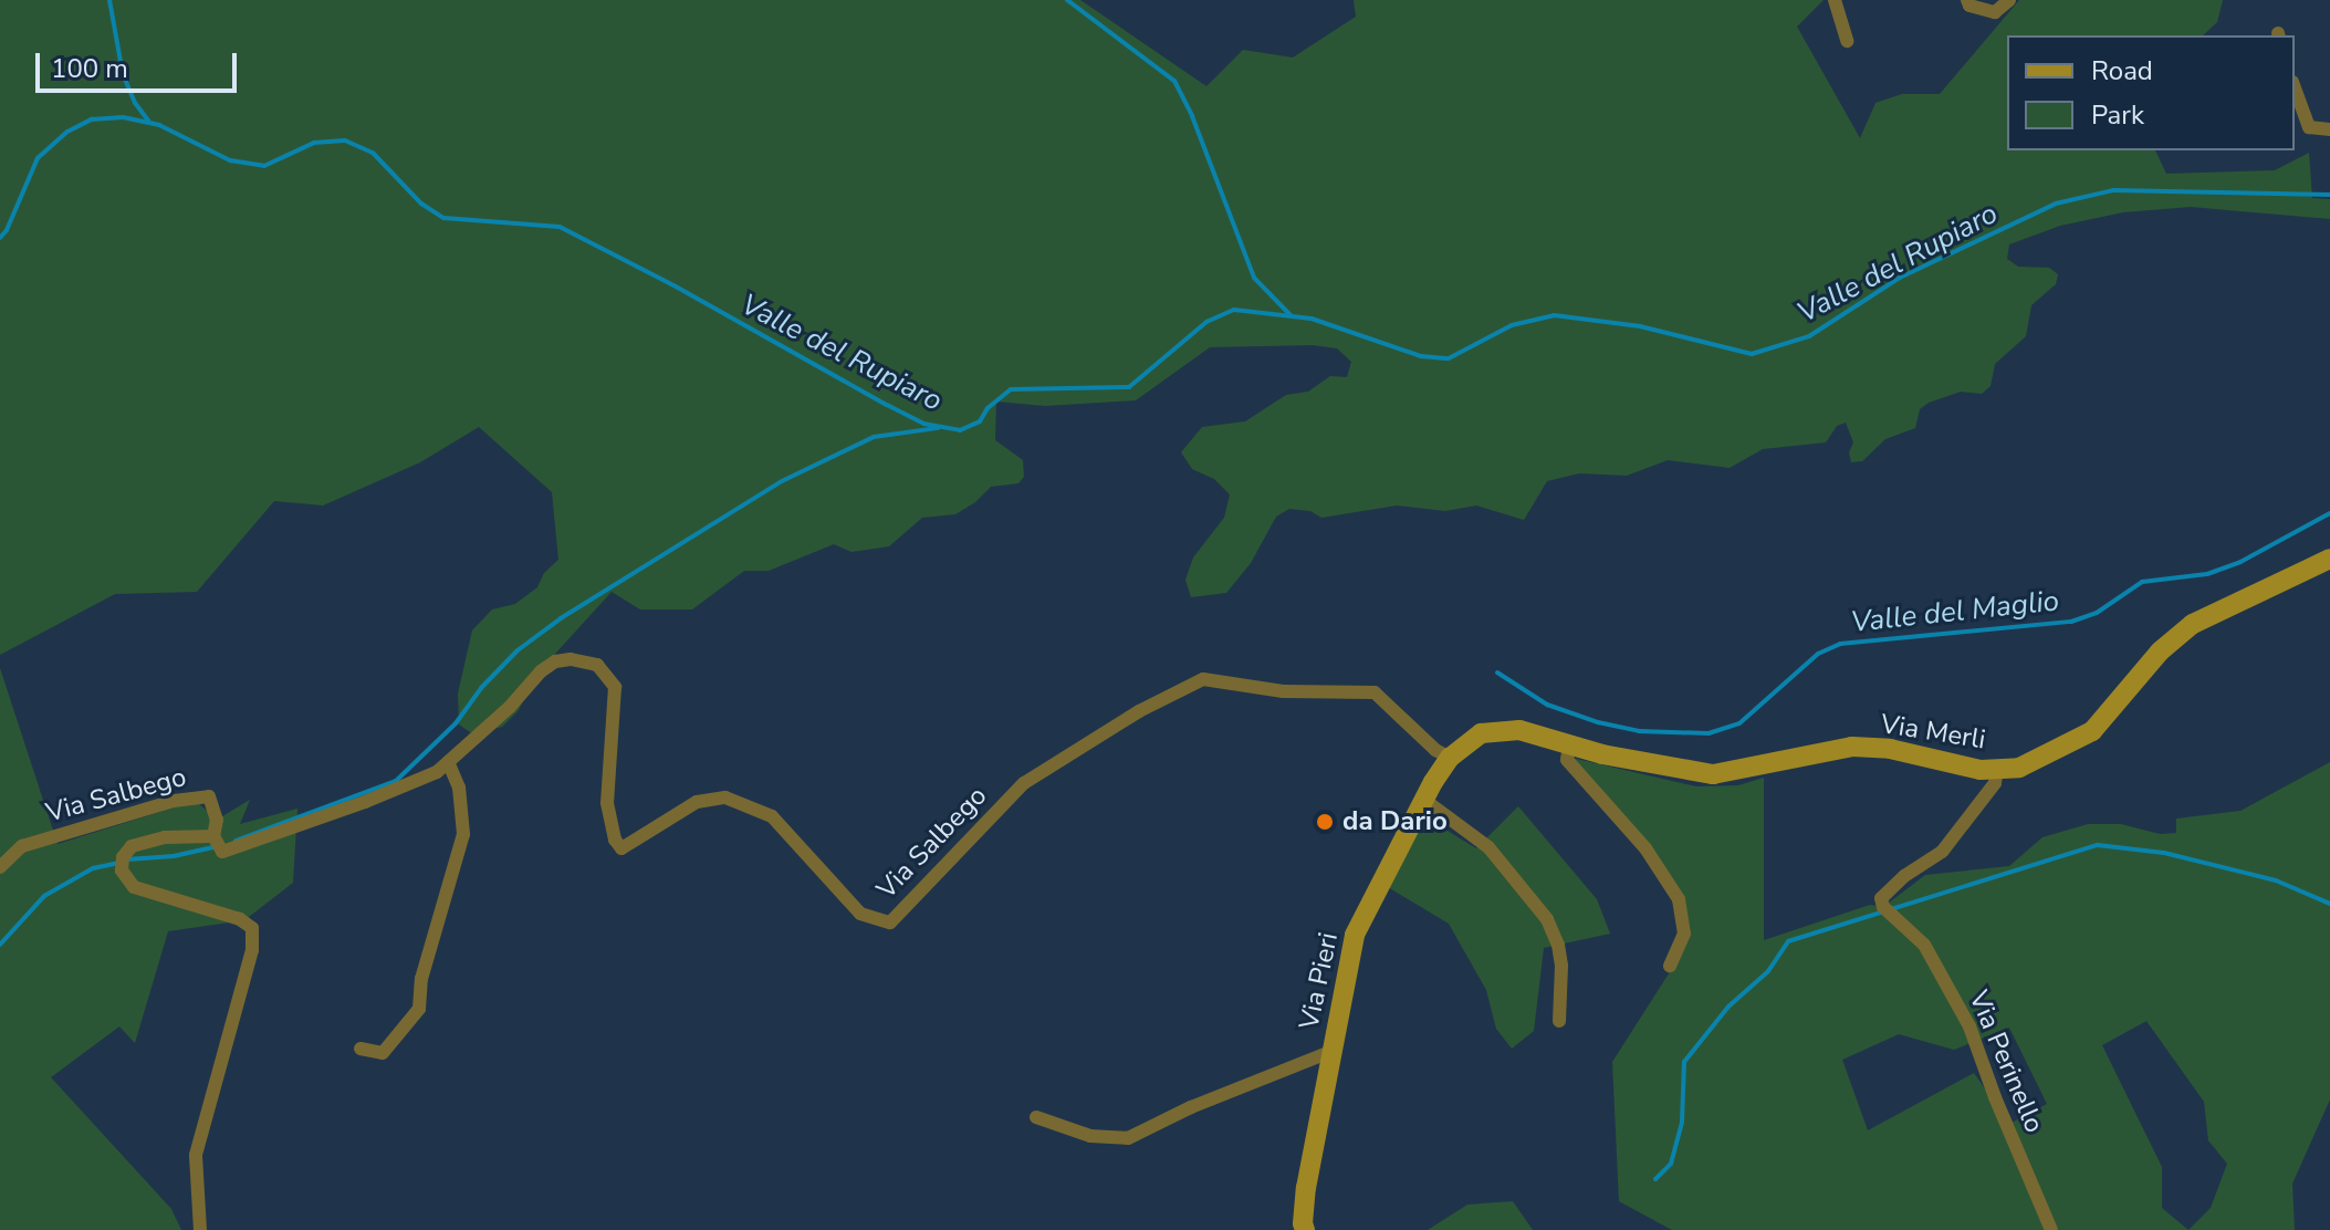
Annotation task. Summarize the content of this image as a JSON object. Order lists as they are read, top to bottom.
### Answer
{
  "streets": {
    "street": [
      "Via Merli",
      "Via Salbego",
      "Via Pieri",
      "Via Perinello"
    ]
  },
  "crossings": [
    ["Via Merli", "Via Pieri"],
    ["Via Merli", "Via Perinello"],
    ["Via Salbego", "Via Pieri"]
  ],
  "water": ["Valle del Rupiaro", "Valle del Maglio"],
  "places": ["da Dario"],
  "legend": ["Road", "Park"],
  "scale_bar": "100 m"
}
